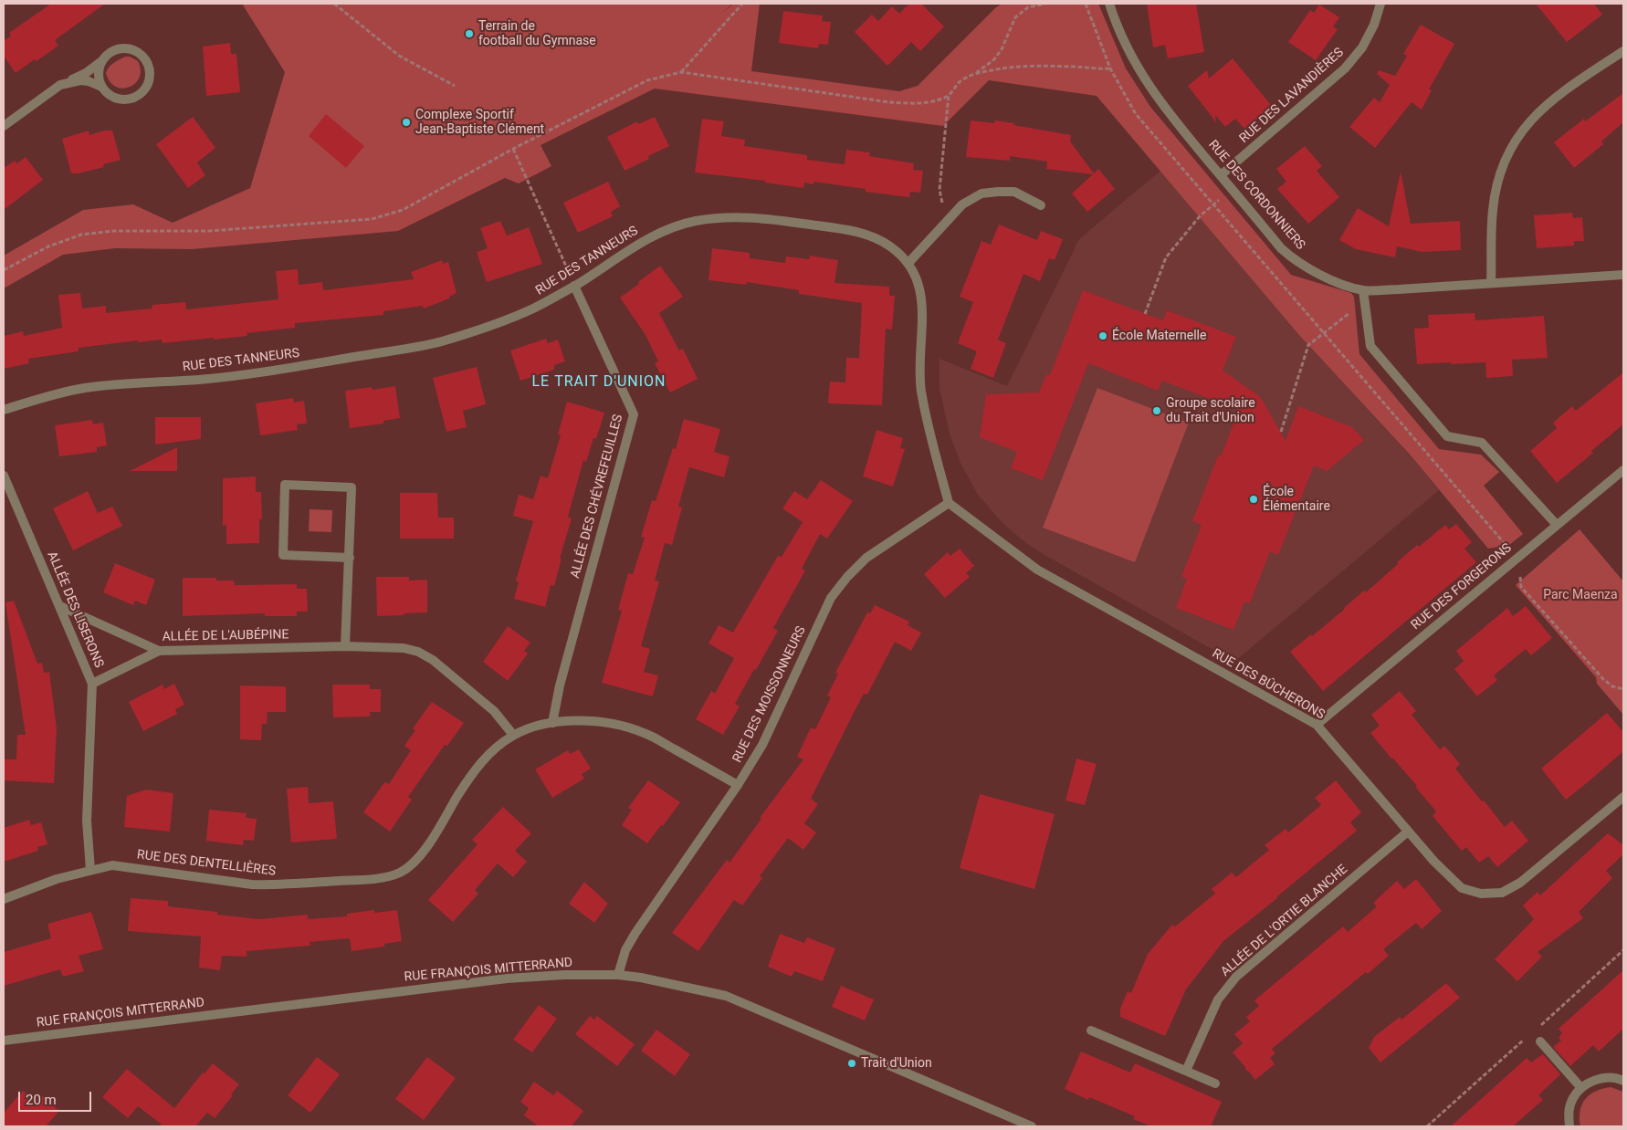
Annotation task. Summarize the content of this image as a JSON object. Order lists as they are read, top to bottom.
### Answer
{
  "streets": {
    "street": [
      "RUE DES LAVANDIÈRES",
      "RUE DES CORDONNIERS",
      "RUE DES TANNEURS",
      "ALLÉE DES CHÉVREFEUILLES",
      "RUE DES FORGERONS",
      "ALLÉE DES LISERONS",
      "ALLÉE DE L'AUBÉPINE",
      "RUE DES BÛCHERONS",
      "RUE DES MOISSONNEURS",
      "RUE DES DENTELLIÈRES",
      "ALLÉE DE L'ORTIE BLANCHE",
      "RUE FRANÇOIS MITTERRAND"
    ]
  },
  "crossings": [
    ["RUE DES LAVANDIÈRES", "RUE DES CORDONNIERS"],
    ["RUE DES TANNEURS", "ALLÉE DES CHÉVREFEUILLES"],
    ["RUE DES TANNEURS", "RUE DES BÛCHERONS"],
    ["RUE DES TANNEURS", "RUE DES MOISSONNEURS"],
    ["ALLÉE DES CHÉVREFEUILLES", "RUE DES DENTELLIÈRES"],
    ["RUE DES FORGERONS", "RUE DES BÛCHERONS"],
    ["ALLÉE DES LISERONS", "ALLÉE DE L'AUBÉPINE"],
    ["ALLÉE DES LISERONS", "RUE DES DENTELLIÈRES"],
    ["ALLÉE DE L'AUBÉPINE", "RUE DES DENTELLIÈRES"],
    ["RUE DES BÛCHERONS", "RUE DES MOISSONNEURS"],
    ["RUE DES BÛCHERONS", "ALLÉE DE L'ORTIE BLANCHE"],
    ["RUE DES MOISSONNEURS", "RUE DES DENTELLIÈRES"],
    ["RUE DES MOISSONNEURS", "RUE FRANÇOIS MITTERRAND"]
  ],
  "districts": ["LE TRAIT D'UNION"],
  "parks": ["Parc Maenza"],
  "places": [
    "Terrain de football du Gymnase",
    "Complexe Sportif Jean-Baptiste Clément",
    "École Maternelle",
    "Groupe scolaire du Trait d'Union",
    "École Élémentaire",
    "Trait d'Union"
  ],
  "scale_bar": "20 m"
}
